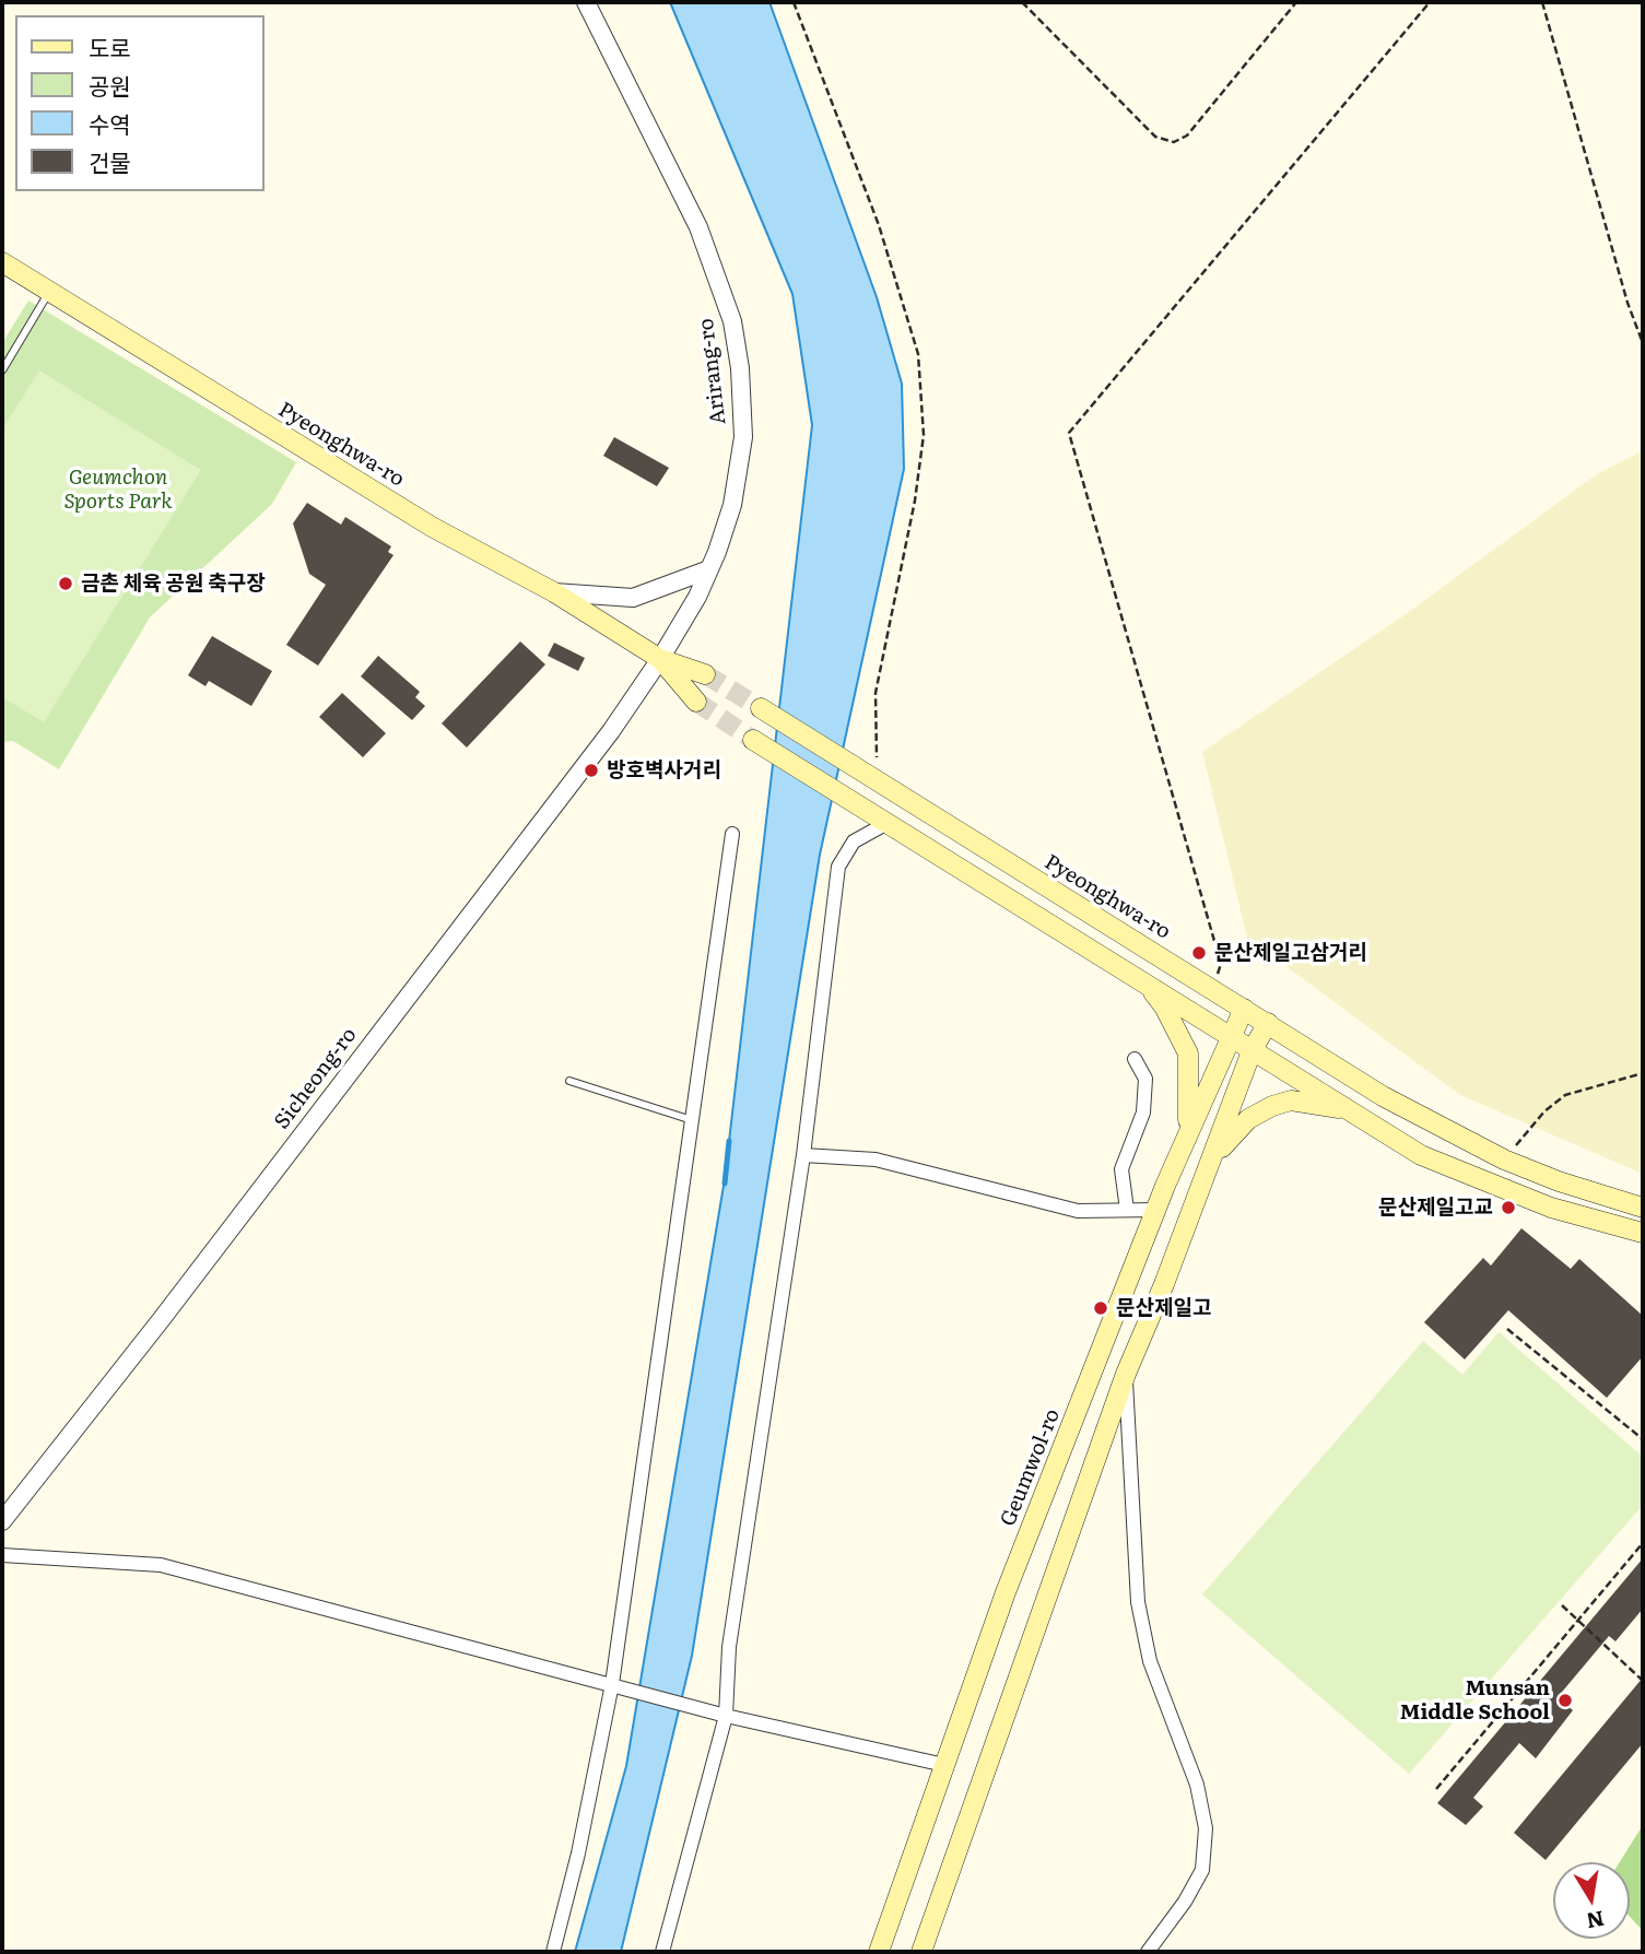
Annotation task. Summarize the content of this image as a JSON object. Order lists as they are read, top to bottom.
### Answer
{
  "streets": {
    "main road": ["Pyeonghwa-ro", "Geumwol-ro"],
    "street": ["Arirang-ro", "Sicheong-ro"]
  },
  "crossings": [
    ["Arirang-ro", "Pyeonghwa-ro"],
    ["Arirang-ro", "Sicheong-ro"],
    ["Pyeonghwa-ro", "Sicheong-ro"],
    ["Pyeonghwa-ro", "Geumwol-ro"]
  ],
  "parks": ["Geumchon Sports Park"],
  "places": [
    "금촌 체육 공원 축구장",
    "방호벽사거리",
    "문산제일고삼거리",
    "문산제일고교",
    "문산제일고",
    "Munsan Middle School"
  ],
  "legend": [
    "도로",
    "공원",
    "수역",
    "건물"
  ],
  "north": "bottom"
}
